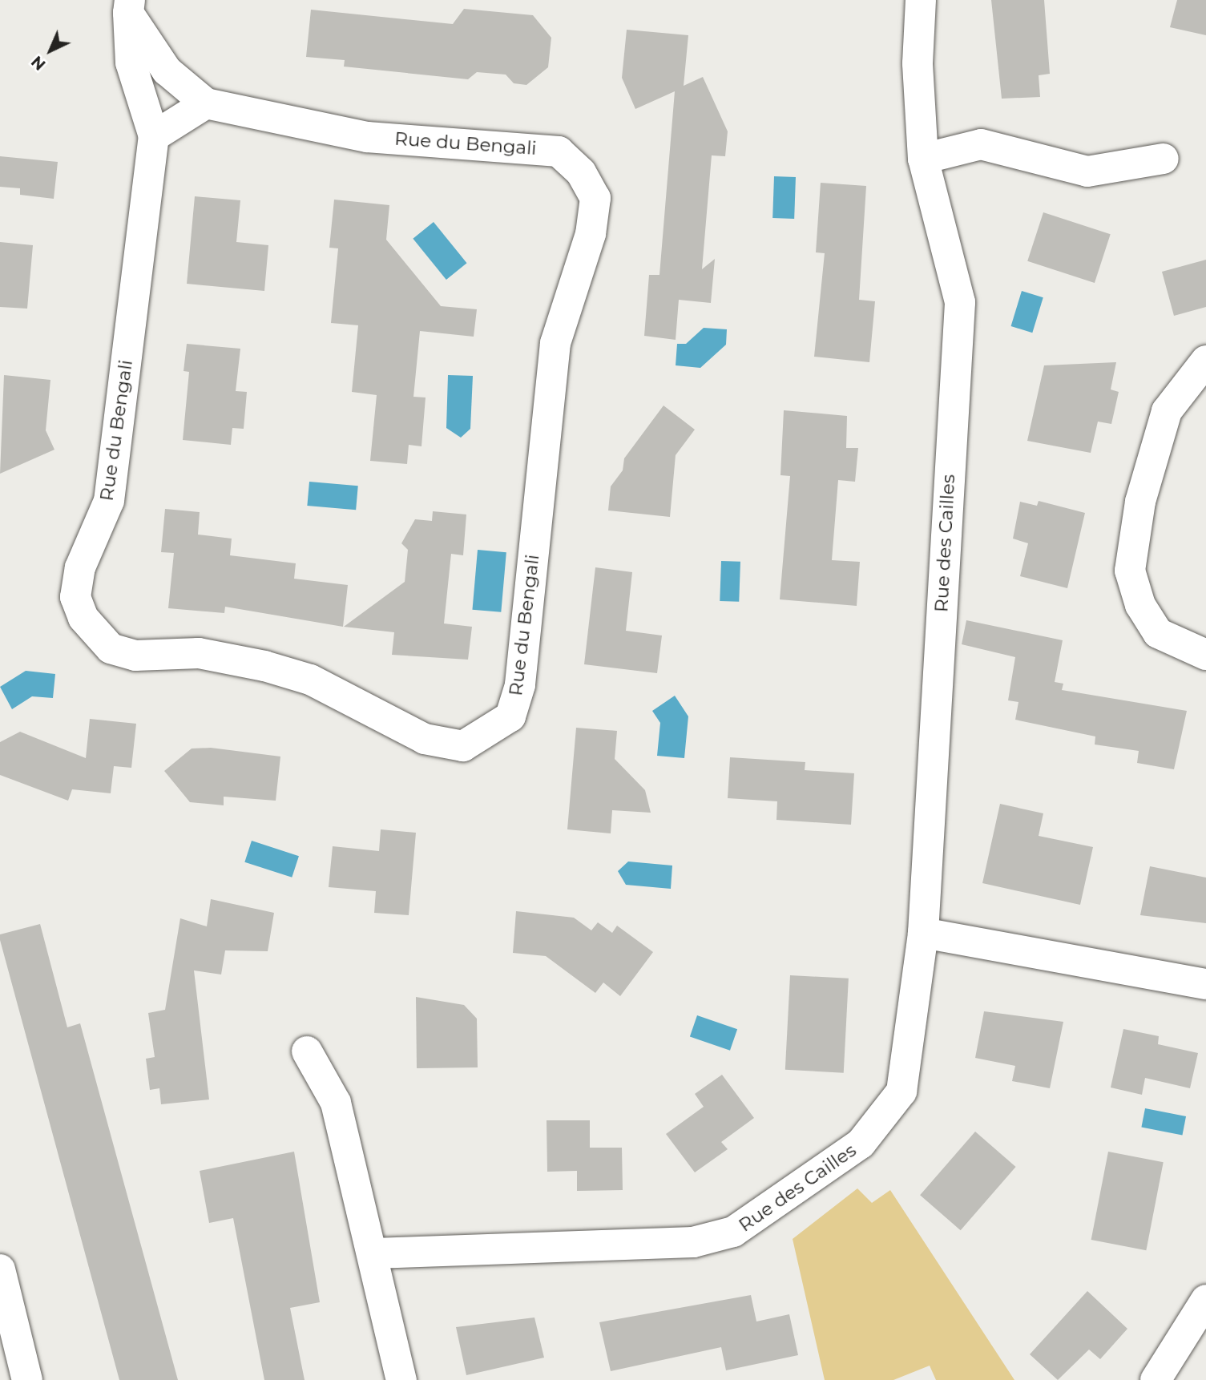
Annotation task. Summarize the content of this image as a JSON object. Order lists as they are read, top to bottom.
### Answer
{
  "streets": {
    "street": ["Rue du Bengali", "Rue des Cailles"]
  },
  "north": "bottom left"
}
